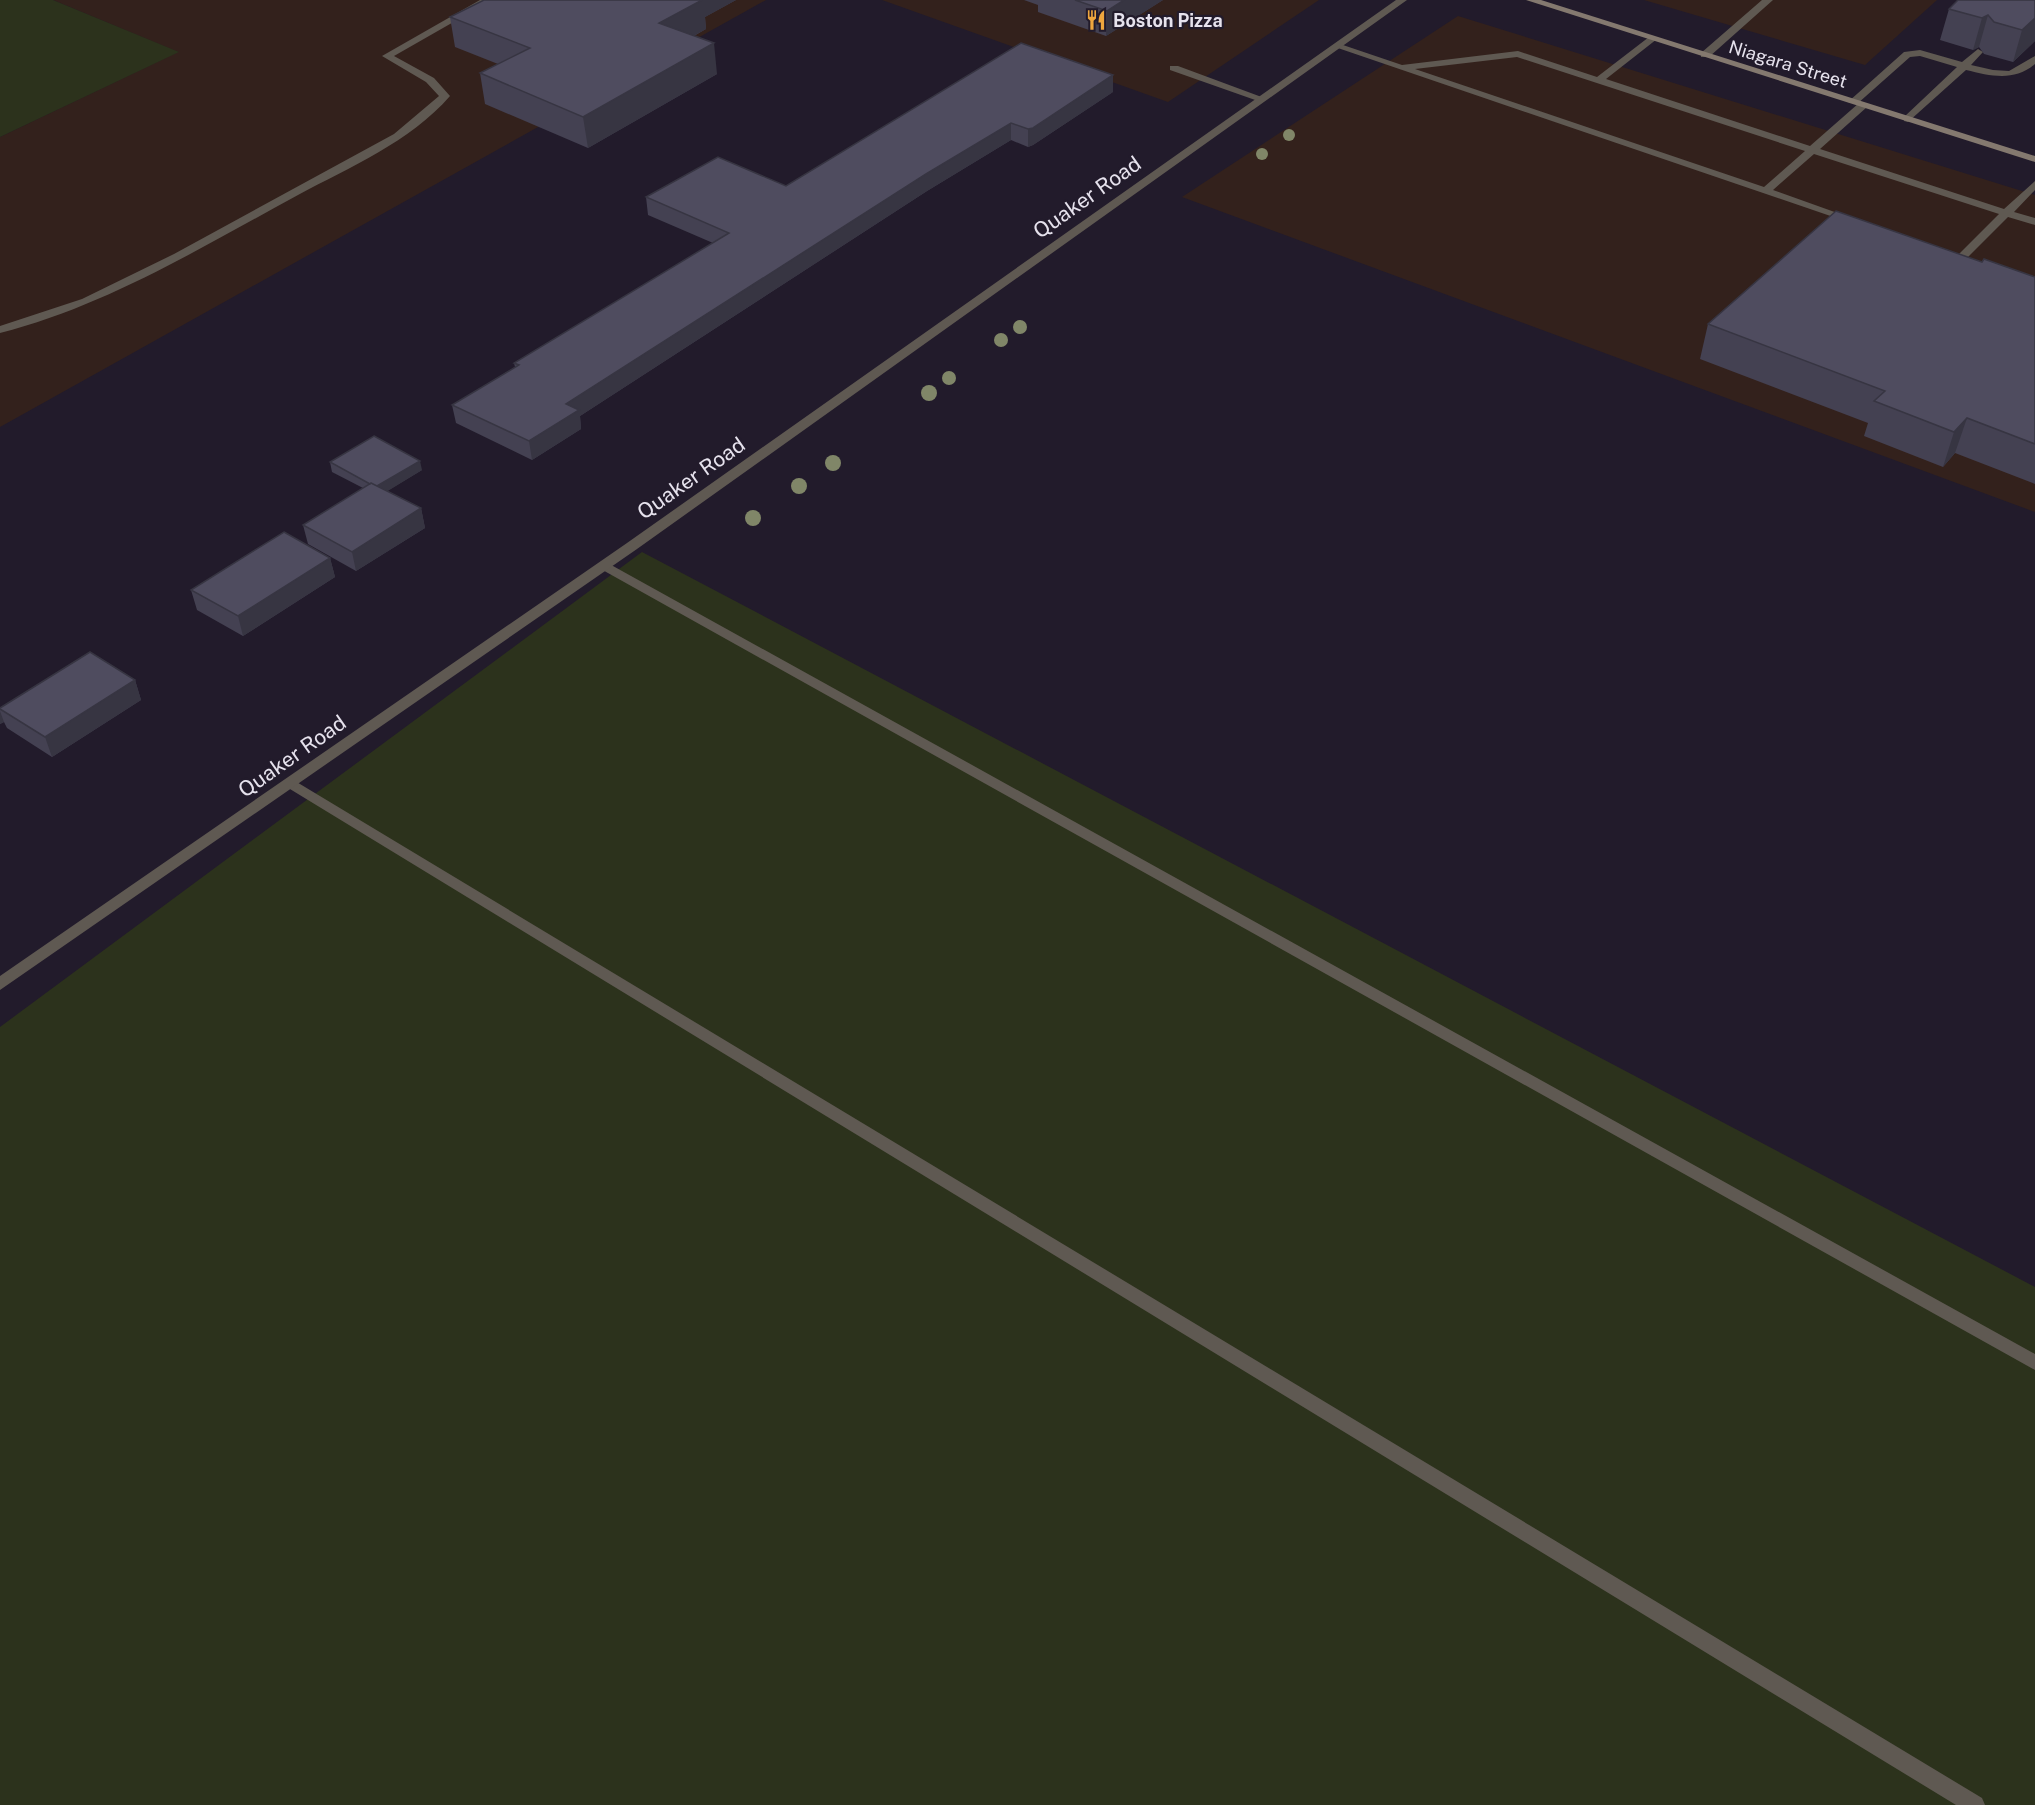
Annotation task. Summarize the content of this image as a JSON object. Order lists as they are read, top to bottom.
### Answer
{
  "streets": {
    "main road": ["Niagara Street"],
    "street": ["Quaker Road"]
  },
  "places": {
    "restaurant": ["Boston Pizza"]
  }
}
